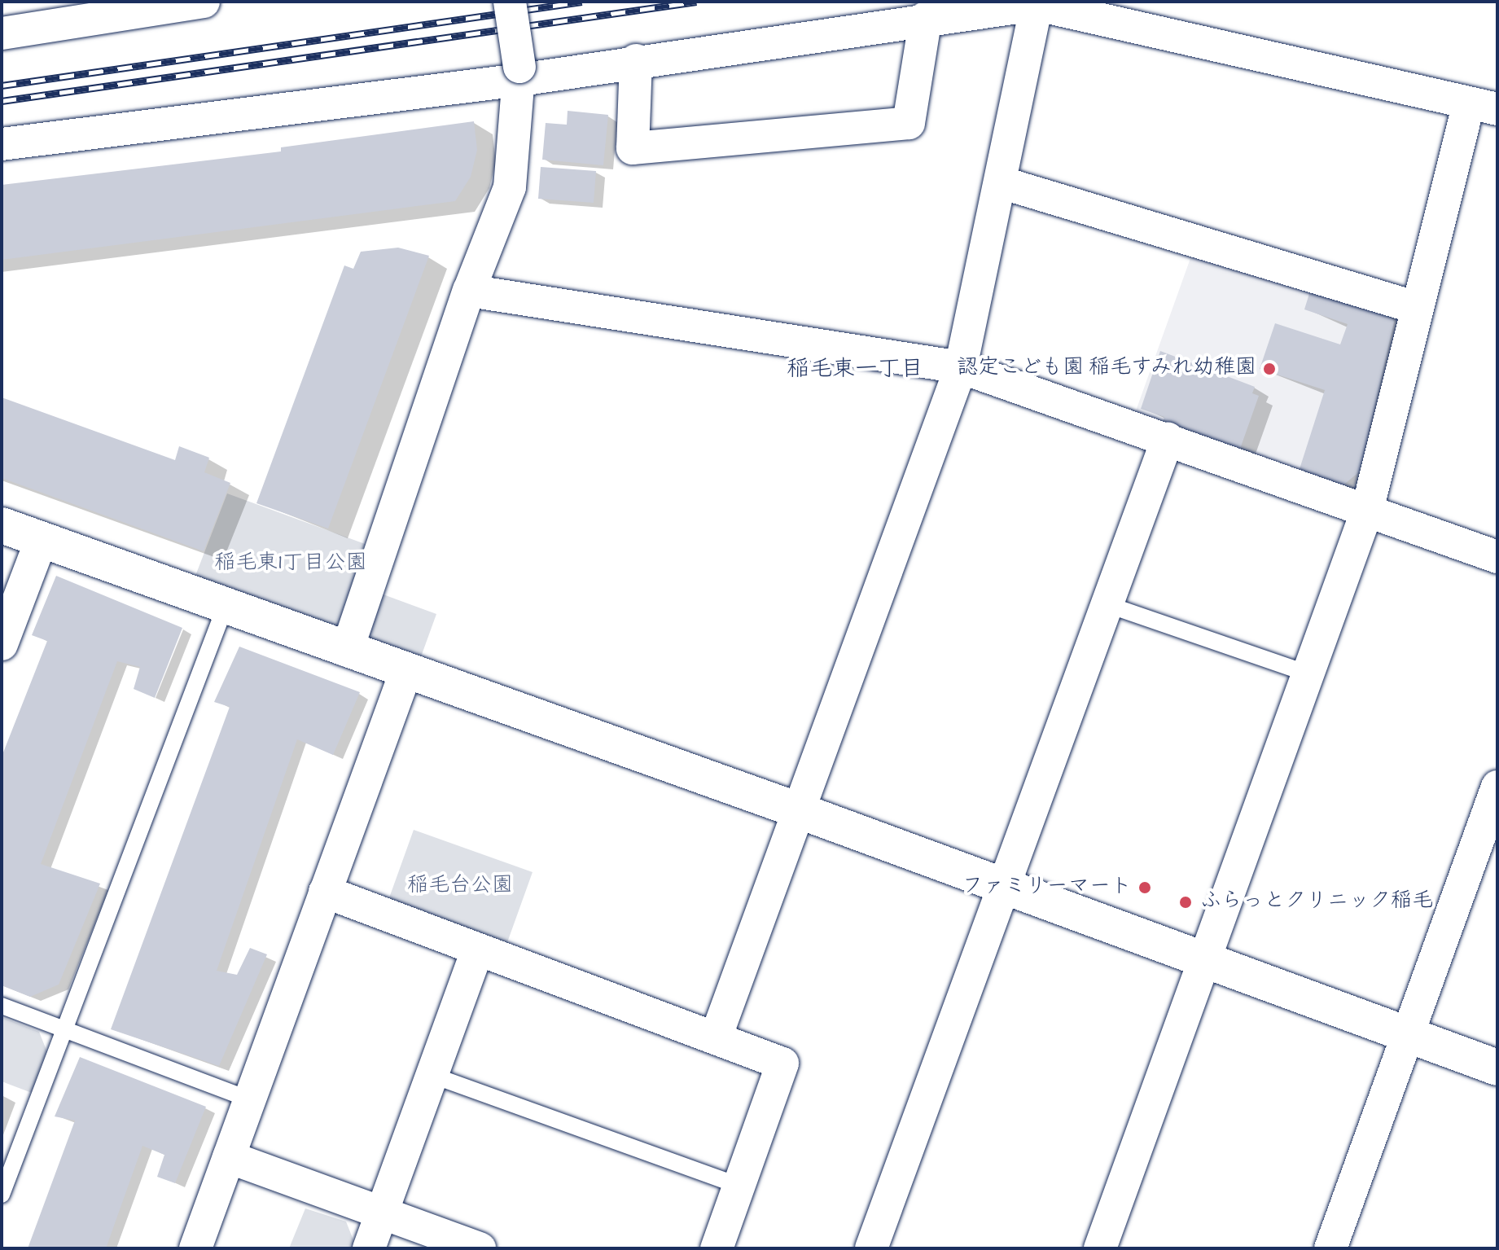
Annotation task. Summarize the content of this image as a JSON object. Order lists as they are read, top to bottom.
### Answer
{
  "districts": ["稲毛東一丁目"],
  "parks": ["稲毛東1丁目公園", "稲毛台公園"],
  "places": ["認定こども園 稲毛すみれ幼稚園", "ファミリーマート", "ふらっとクリニック稲毛"]
}
